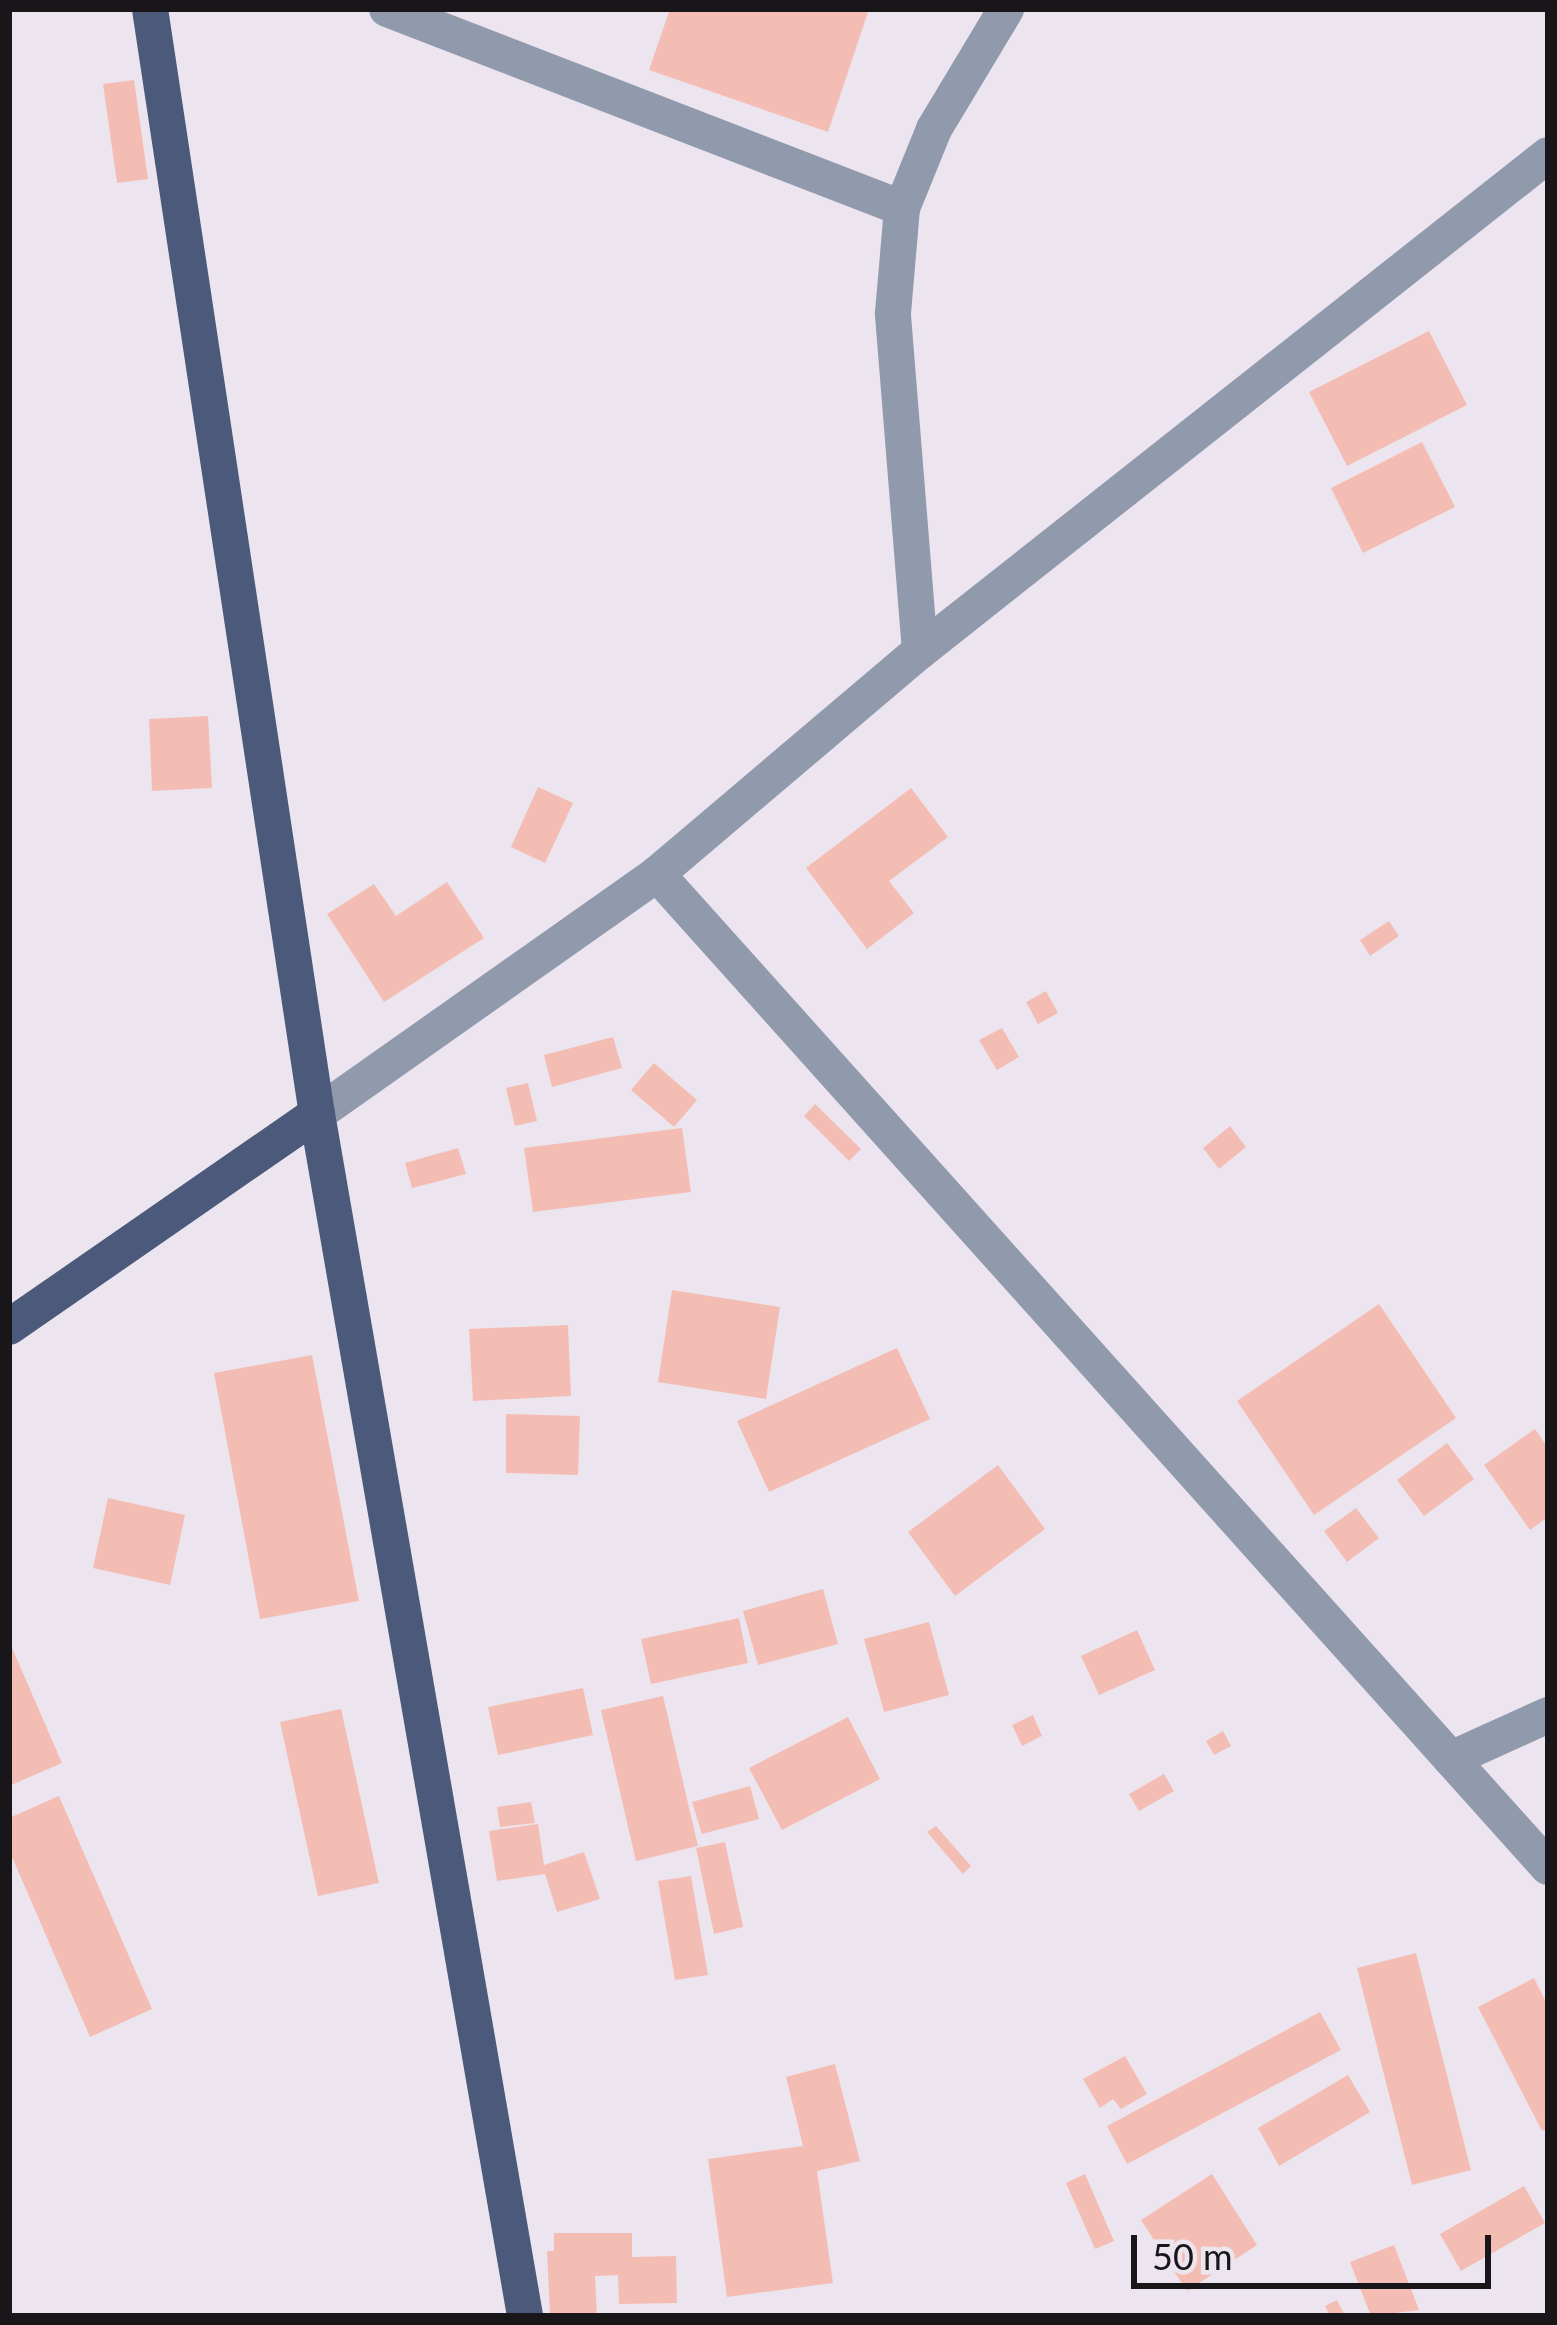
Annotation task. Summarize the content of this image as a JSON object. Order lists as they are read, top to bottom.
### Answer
{
  "scale_bar": "50 m"
}
